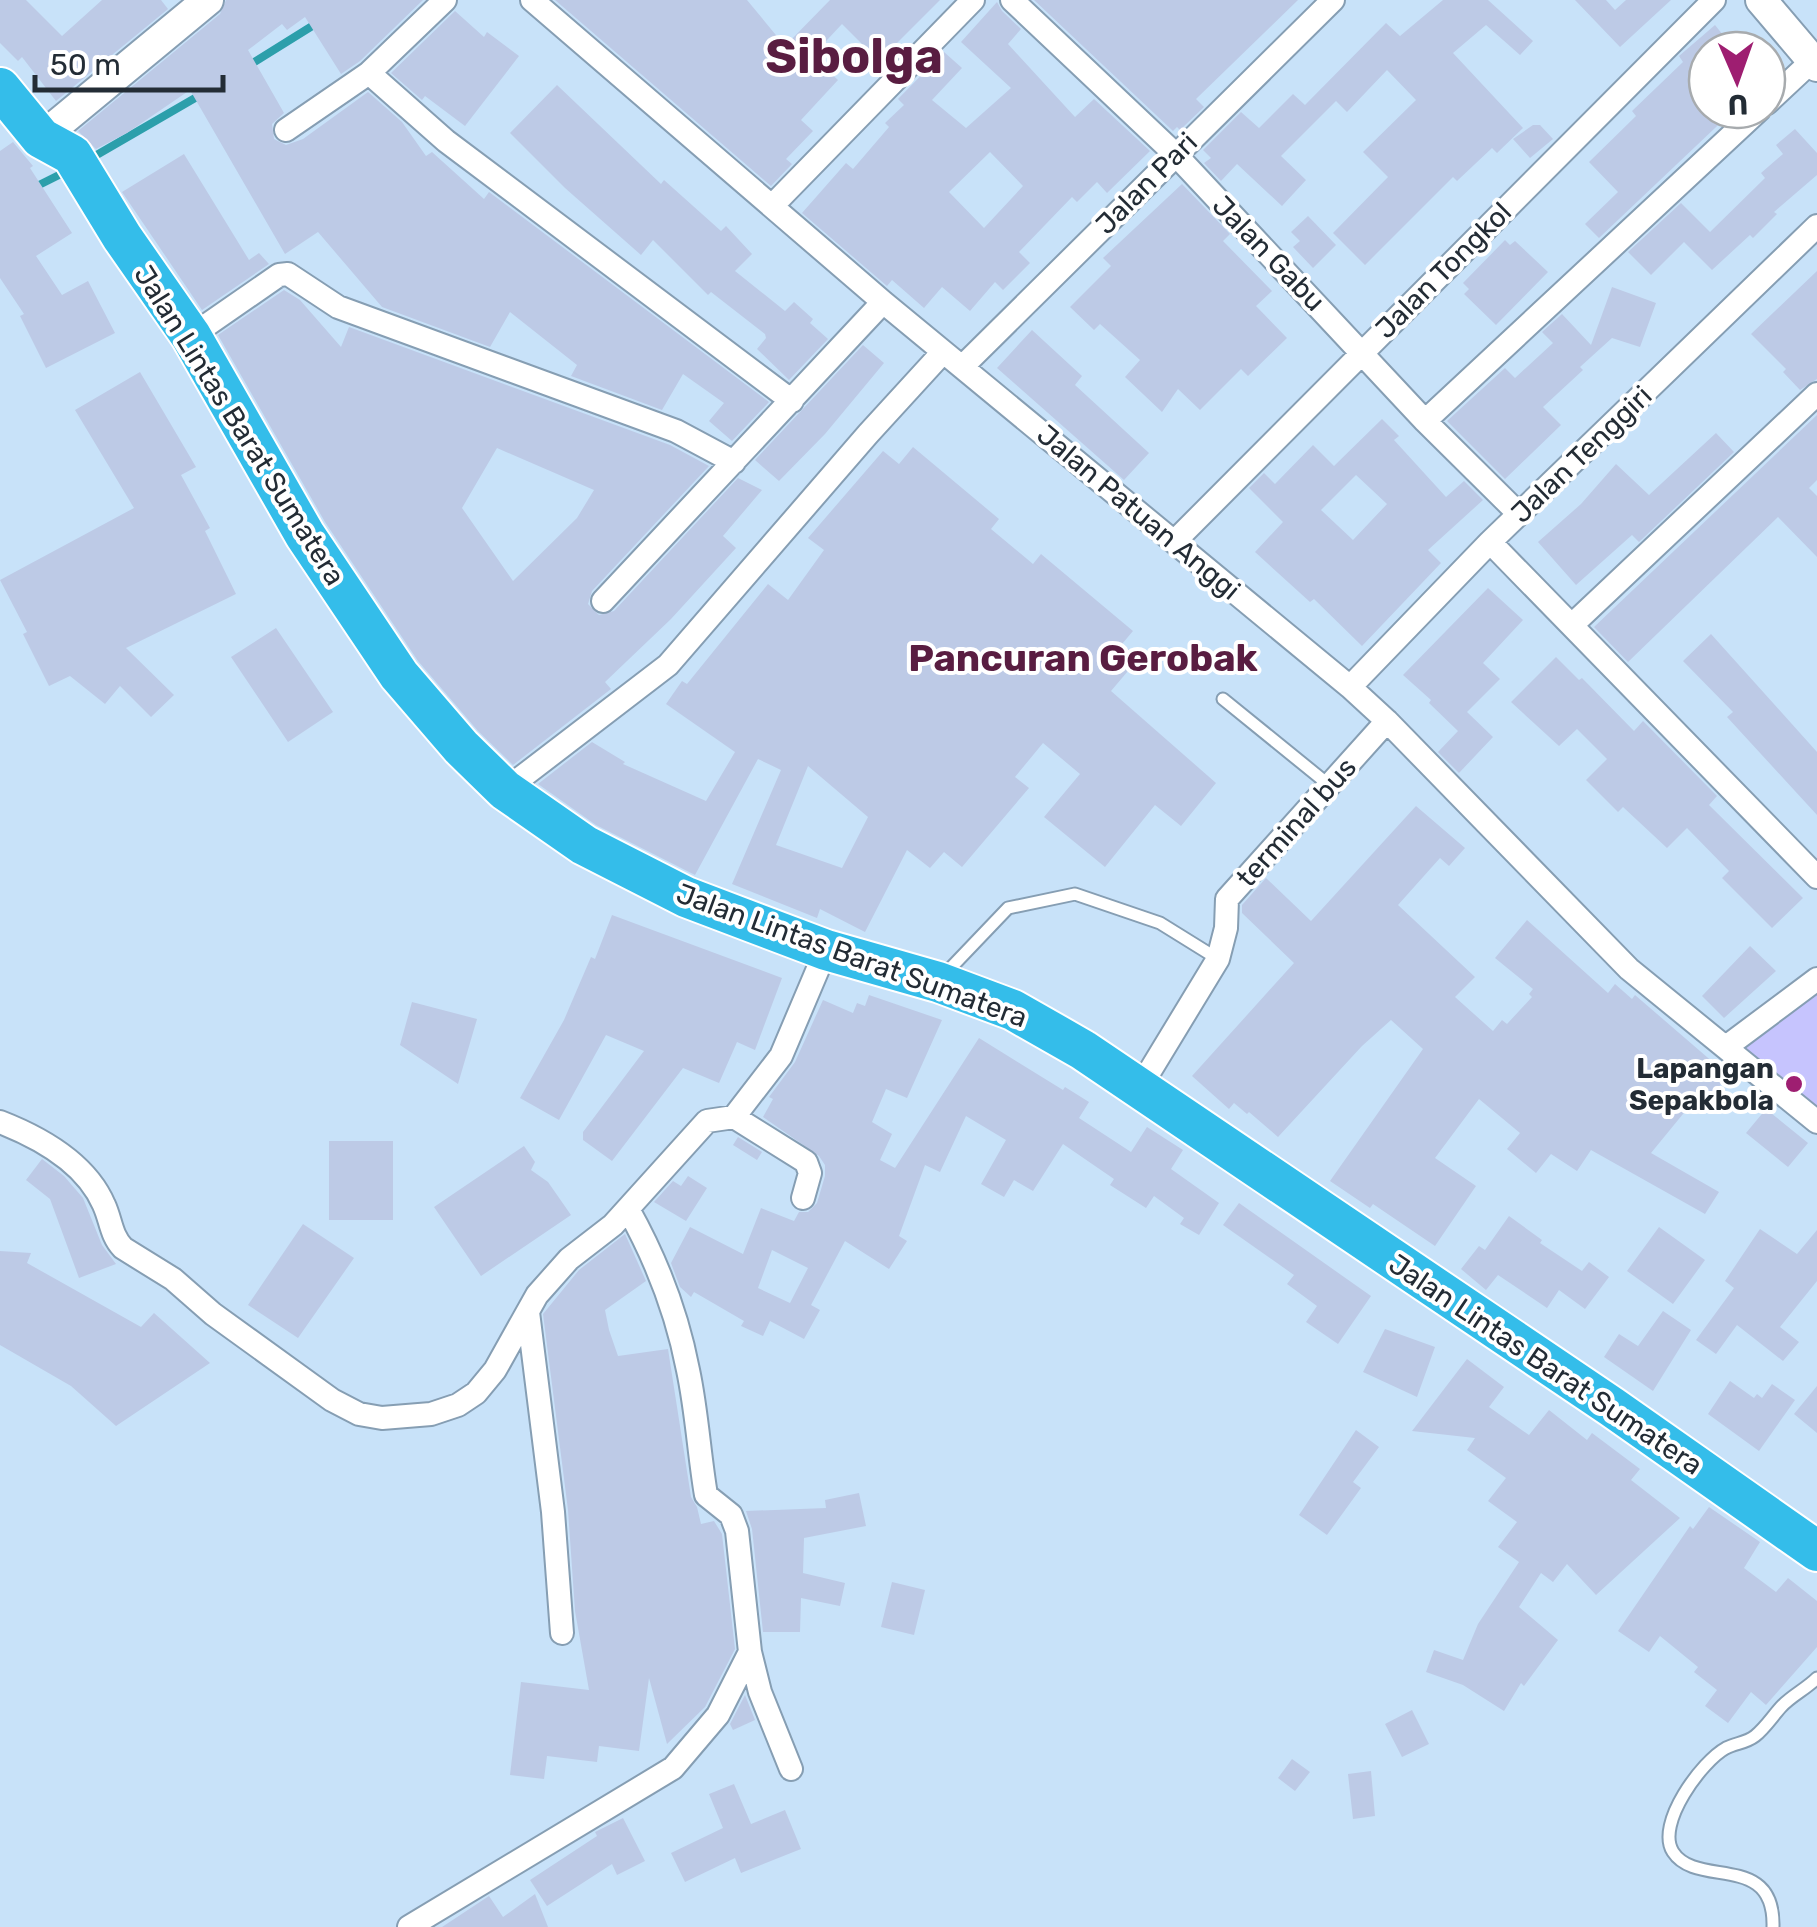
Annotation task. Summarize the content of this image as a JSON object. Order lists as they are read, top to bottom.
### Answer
{
  "streets": {
    "highway": ["Jalan Lintas Barat Sumatera"],
    "street": [
      "Jalan Pari",
      "Jalan Gabu",
      "Jalan Tongkol",
      "Jalan Tenggiri",
      "Jalan Patuan Anggi",
      "terminal bus"
    ]
  },
  "crossings": [
    ["Jalan Pari", "Jalan Gabu"],
    ["Jalan Pari", "Jalan Lintas Barat Sumatera"],
    ["Jalan Pari", "Jalan Patuan Anggi"],
    ["Jalan Gabu", "Jalan Tongkol"],
    ["Jalan Gabu", "Jalan Tenggiri"],
    ["Jalan Tongkol", "Jalan Patuan Anggi"],
    ["Jalan Lintas Barat Sumatera", "terminal bus"],
    ["Jalan Tenggiri", "Jalan Patuan Anggi"],
    ["Jalan Patuan Anggi", "terminal bus"]
  ],
  "districts": ["Sibolga", "Pancuran Gerobak"],
  "places": ["Lapangan Sepakbola"],
  "scale_bar": "50 m",
  "north": "bottom"
}
